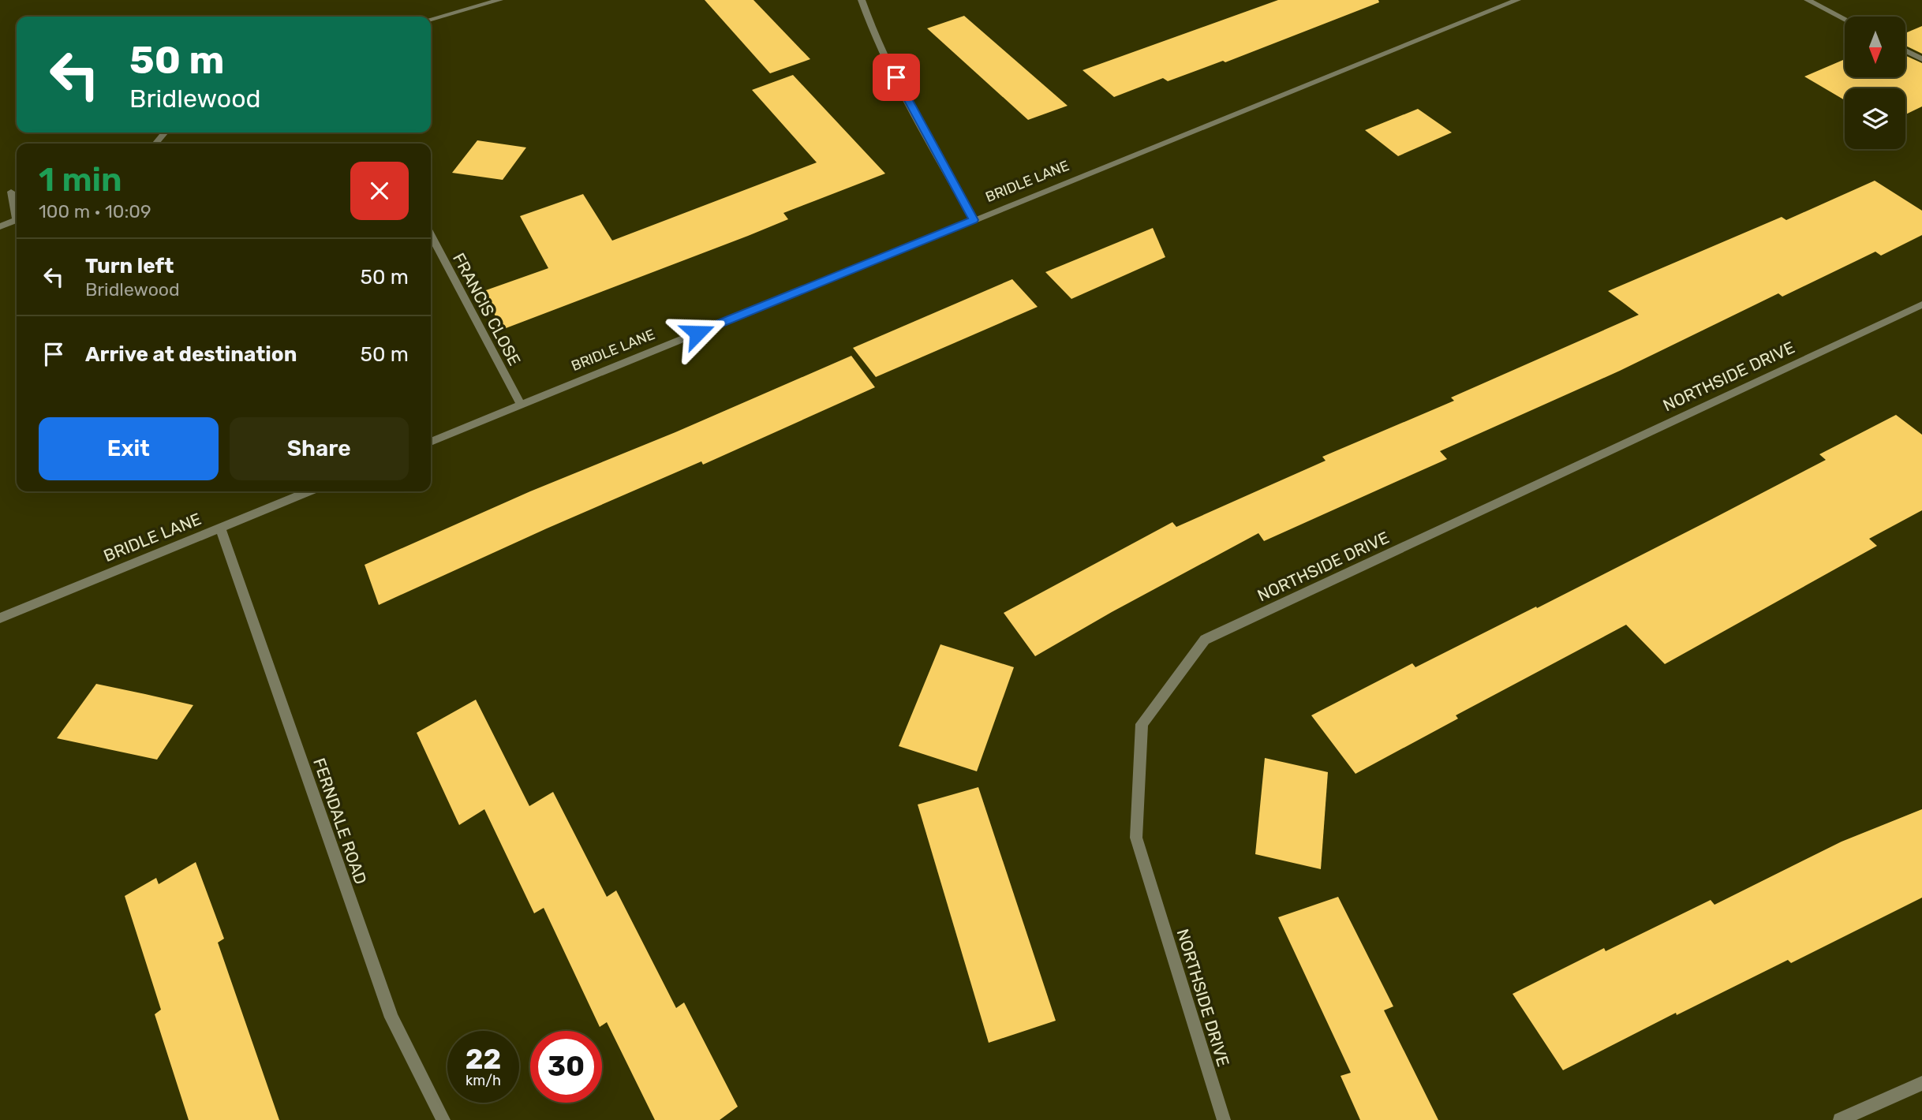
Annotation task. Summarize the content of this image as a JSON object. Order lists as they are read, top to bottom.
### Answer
{
  "streets": {
    "street": [
      "BRIDLE LANE",
      "FRANCIS CLOSE",
      "NORTHSIDE DRIVE",
      "FERNDALE ROAD"
    ]
  },
  "crossings": [
    ["BRIDLE LANE", "FRANCIS CLOSE"],
    ["BRIDLE LANE", "FERNDALE ROAD"]
  ],
  "north": "bottom",
  "page": {
    "turn": ["50 m", "Bridlewood"],
    "heading": ["1 min", "100 m · 10:09"],
    "list": [
      {
        "name": "Turn left",
        "note": "Bridlewood",
        "value": "50 m"
      },
      {
        "name": "Arrive at destination",
        "value": "50 m"
      }
    ],
    "buttons": ["Exit", "Share"],
    "speed": "22 km/h",
    "limit": "30"
  }
}
